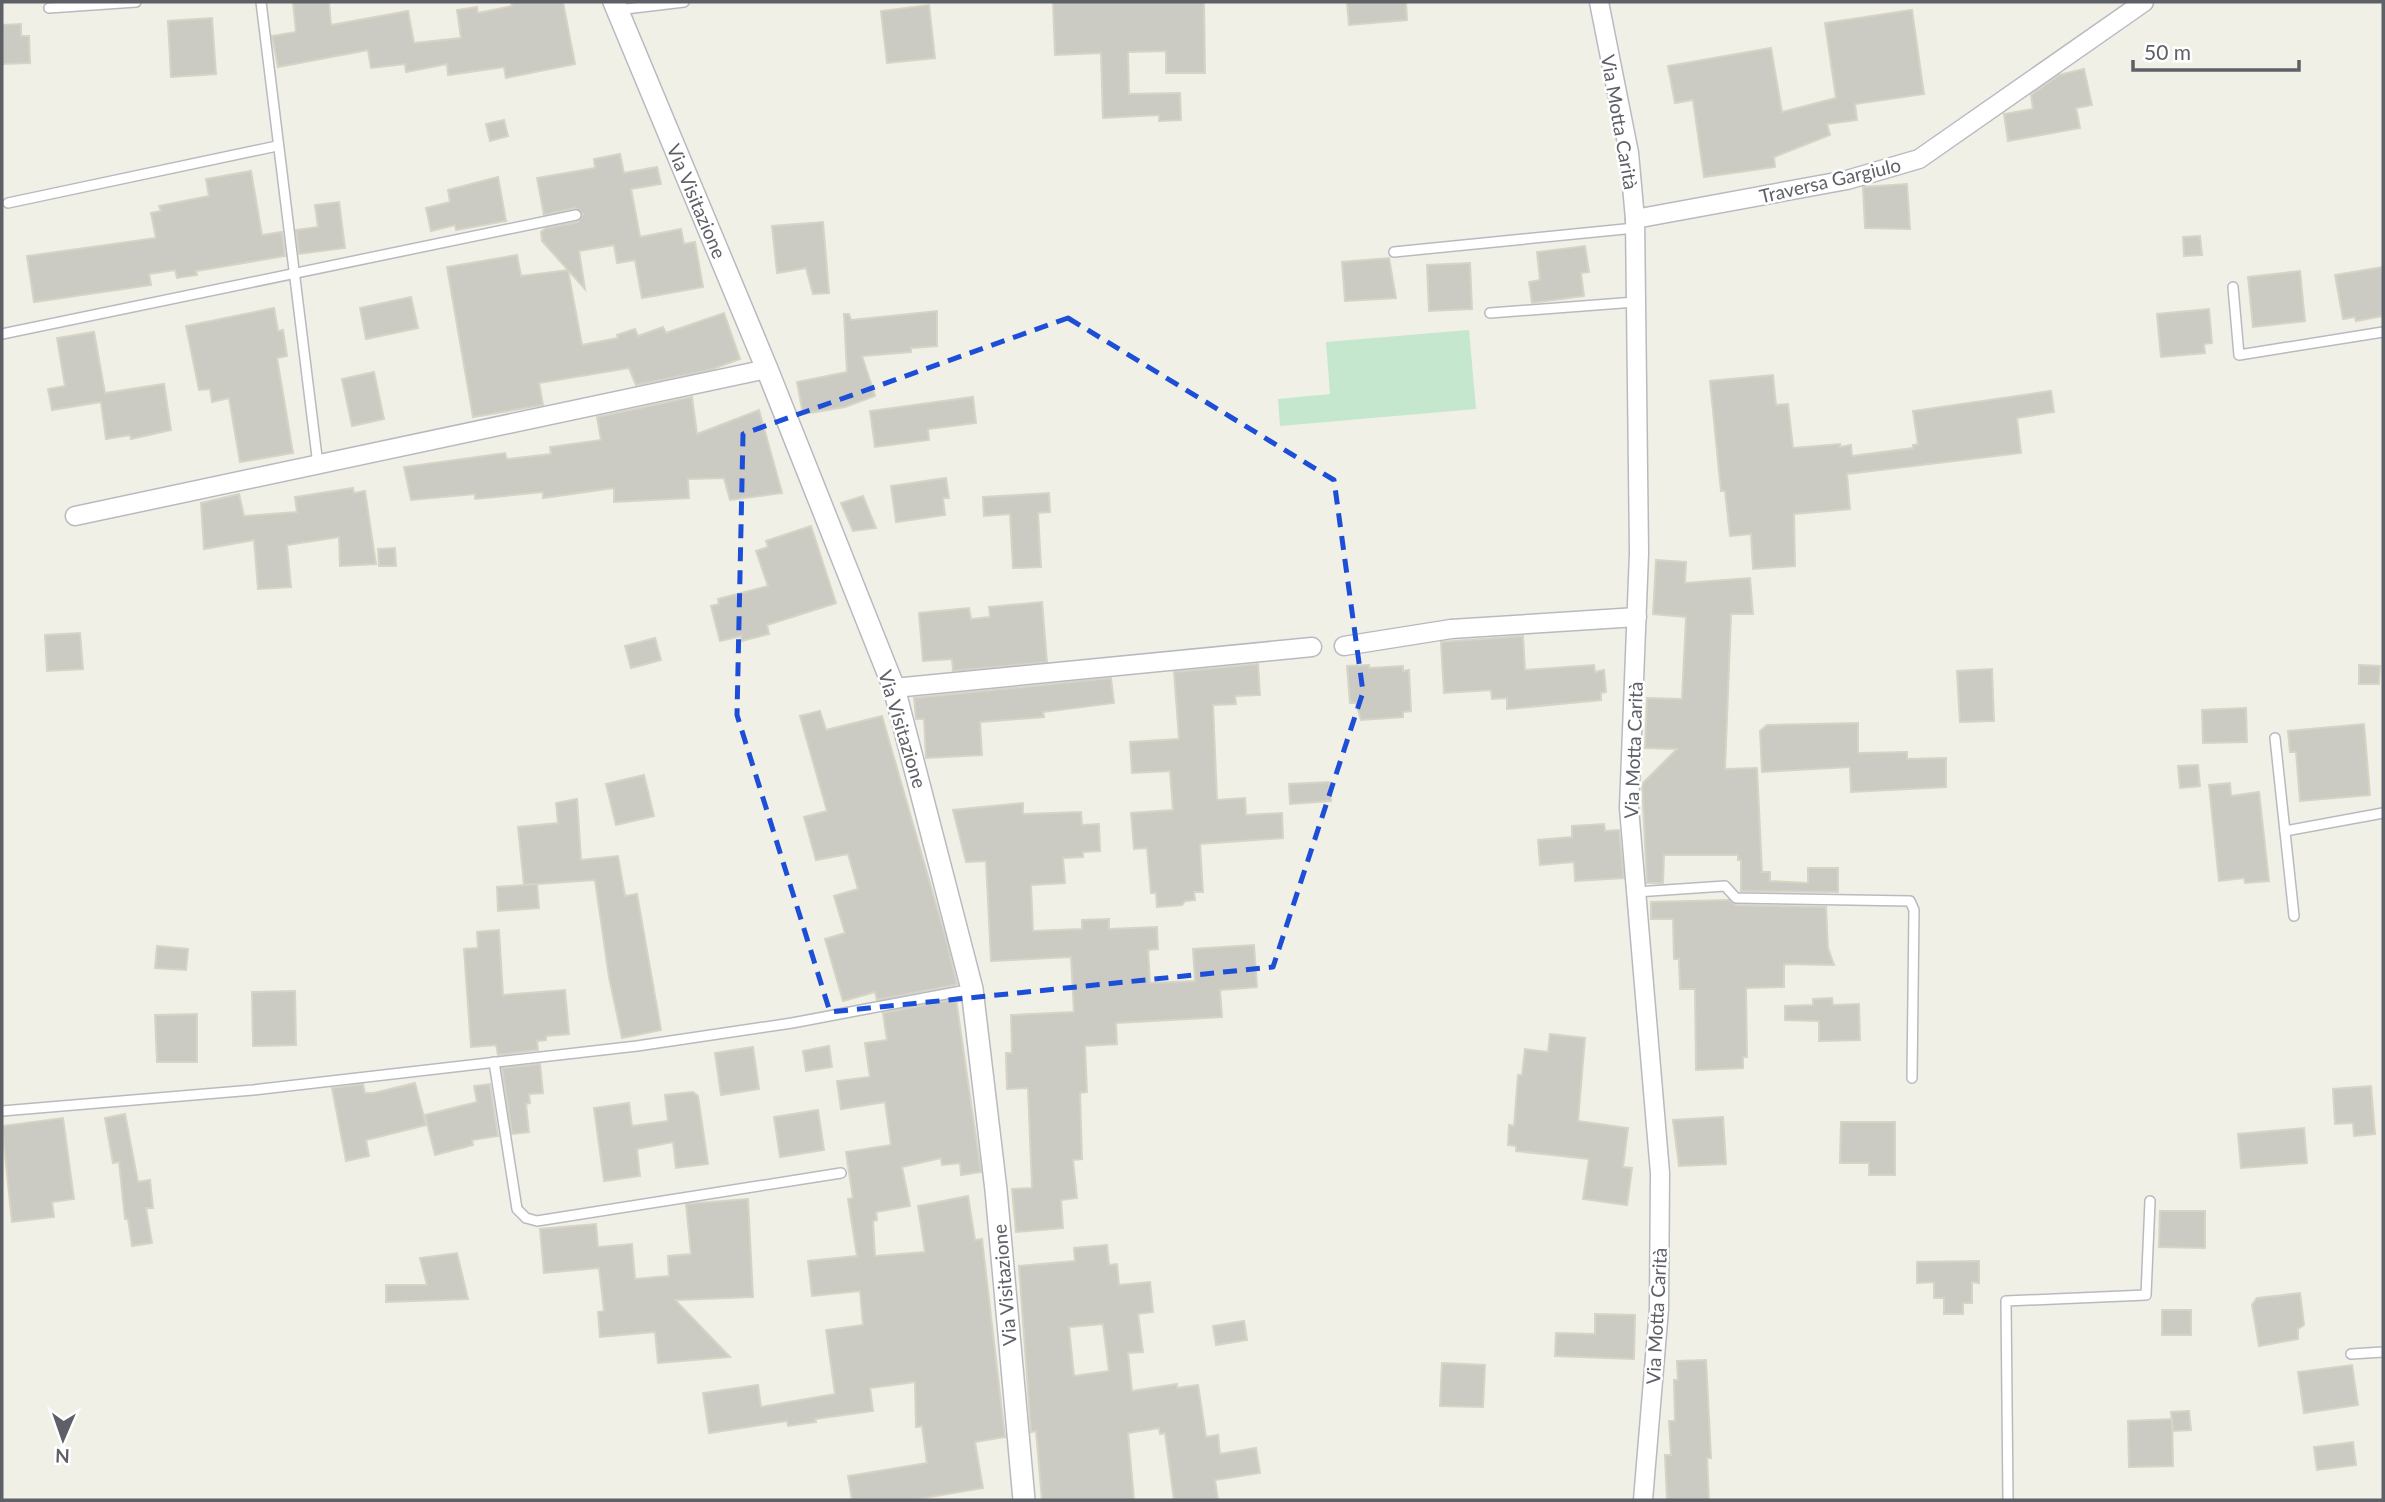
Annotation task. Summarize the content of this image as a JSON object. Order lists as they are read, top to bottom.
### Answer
{
  "streets": {
    "street": ["Via Motta Carità", "Traversa Gargiulo", "Via Visitazione"]
  },
  "crossings": [
    ["Via Motta Carità", "Traversa Gargiulo"]
  ],
  "scale_bar": "50 m",
  "north": "bottom"
}
